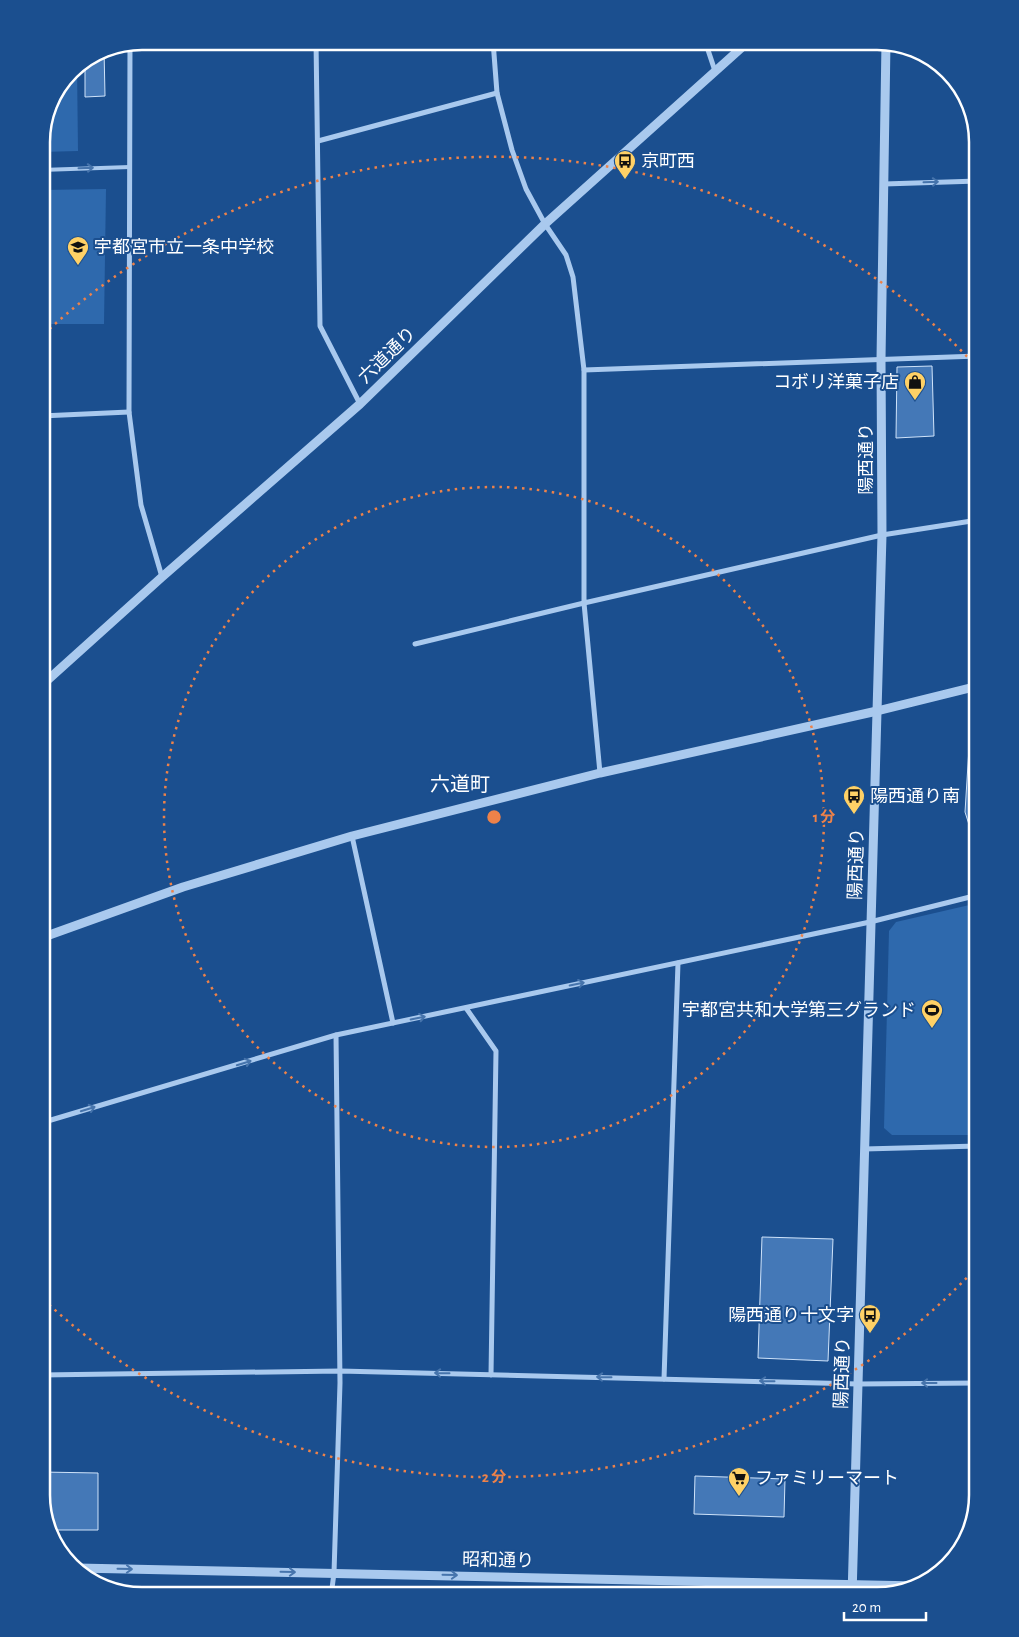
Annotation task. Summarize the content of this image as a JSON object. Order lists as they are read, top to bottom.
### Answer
{
  "streets": {
    "street": ["六道通り", "陽西通り", "昭和通り"]
  },
  "crossings": [
    ["陽西通り", "昭和通り"]
  ],
  "one_way": ["昭和通り"],
  "districts": ["六道町"],
  "places": {
    "bus stop": ["京町西", "陽西通り南", "陽西通り十文字"],
    "school or university": ["宇都宮市立一条中学校"],
    "shop": ["コボリ洋菓子店"],
    "sports": ["宇都宮共和大学第三グランド"],
    "supermarket": ["ファミリーマート"]
  },
  "scale_bar": "20 m",
  "rings": ["1 分", "2 分"]
}
